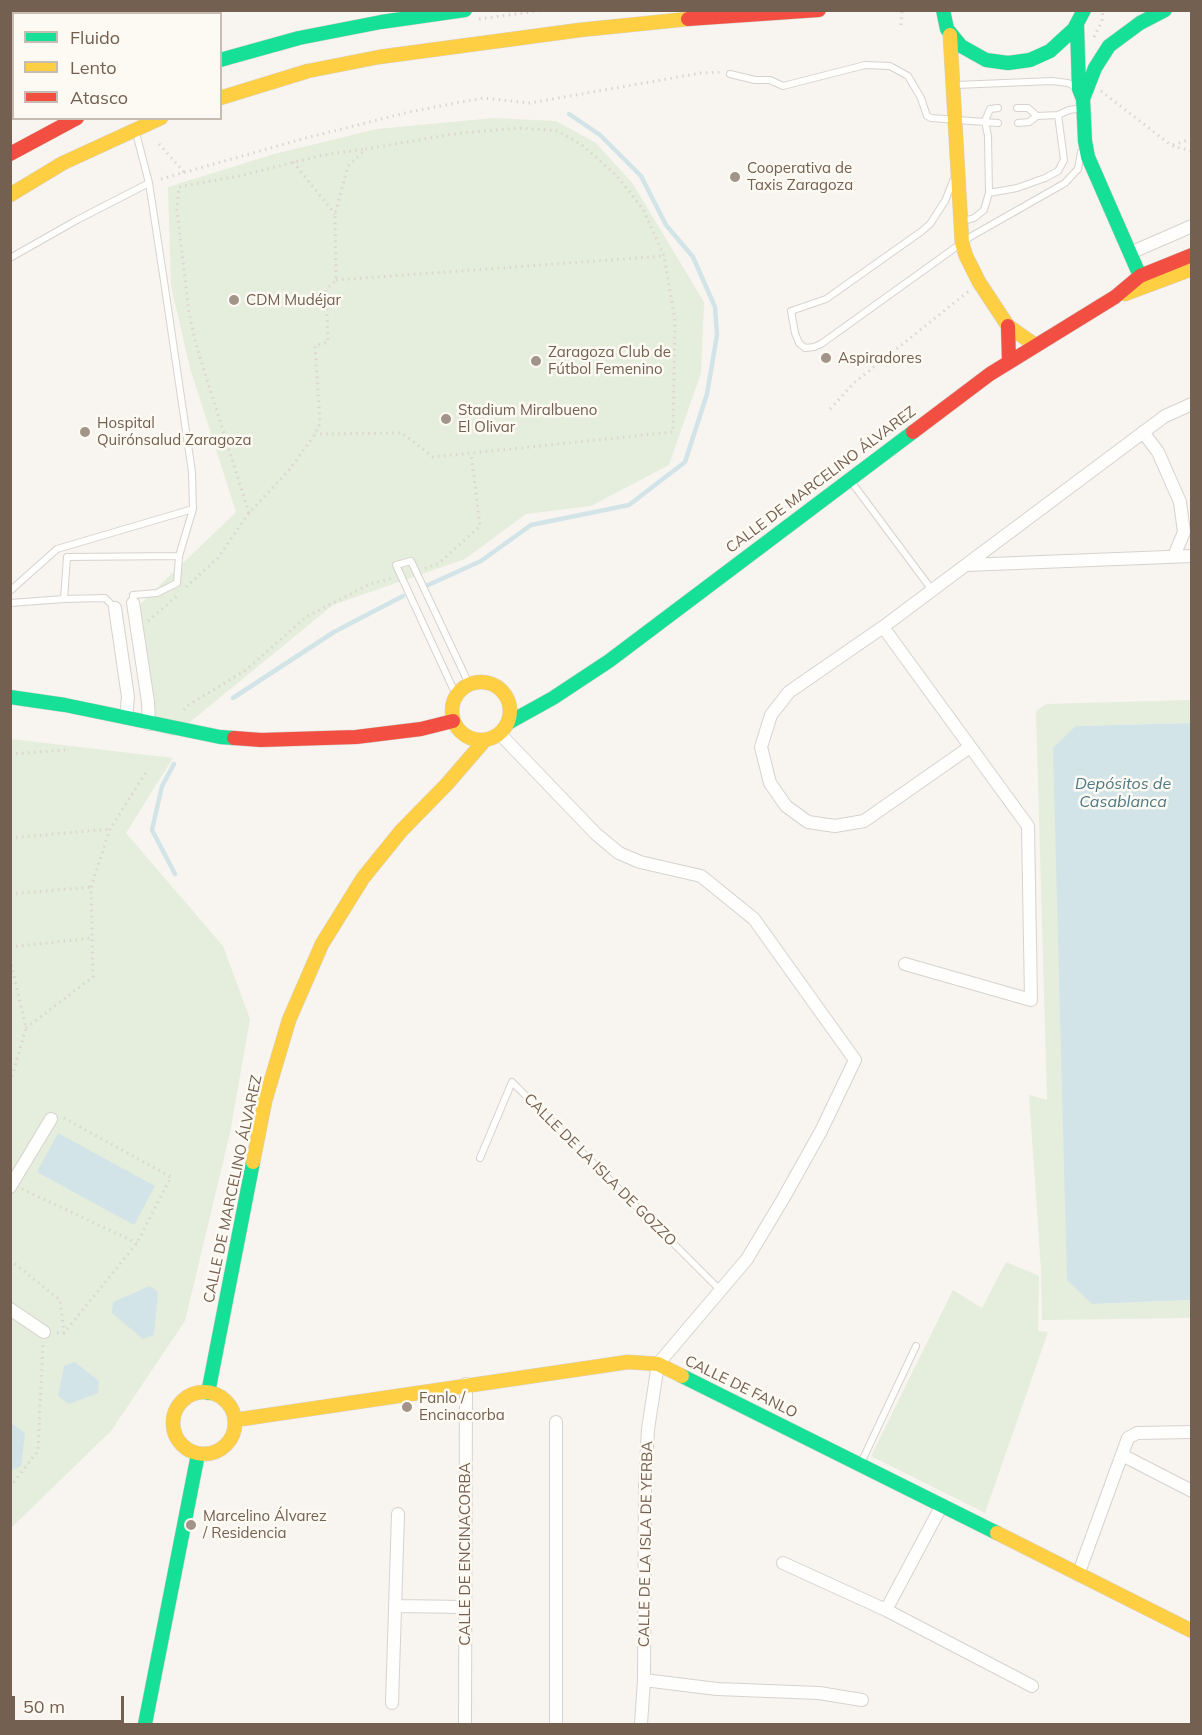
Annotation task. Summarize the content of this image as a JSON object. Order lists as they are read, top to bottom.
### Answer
{
  "streets": {
    "street": [
      "CALLE DE MARCELINO ÁLVAREZ",
      "CALLE DE FANLO",
      "CALLE DE LA ISLA DE YERBA",
      "CALLE DE ENCINACORBA"
    ],
    "lane": ["CALLE DE LA ISLA DE GOZZO"]
  },
  "crossings": [
    ["CALLE DE MARCELINO ÁLVAREZ", "CALLE DE FANLO"],
    ["CALLE DE FANLO", "CALLE DE LA ISLA DE YERBA"],
    ["CALLE DE FANLO", "CALLE DE ENCINACORBA"]
  ],
  "water": ["Depósitos de Casablanca"],
  "places": [
    "Cooperativa de Taxis Zaragoza",
    "CDM Mudéjar",
    "Aspiradores",
    "Zaragoza Club de Fútbol Femenino",
    "Stadium Miralbueno El Olivar",
    "Hospital Quirónsalud Zaragoza",
    "Fanlo / Encinacorba",
    "Marcelino Álvarez / Residencia"
  ],
  "legend": ["Fluido", "Lento", "Atasco"],
  "scale_bar": "50 m"
}
